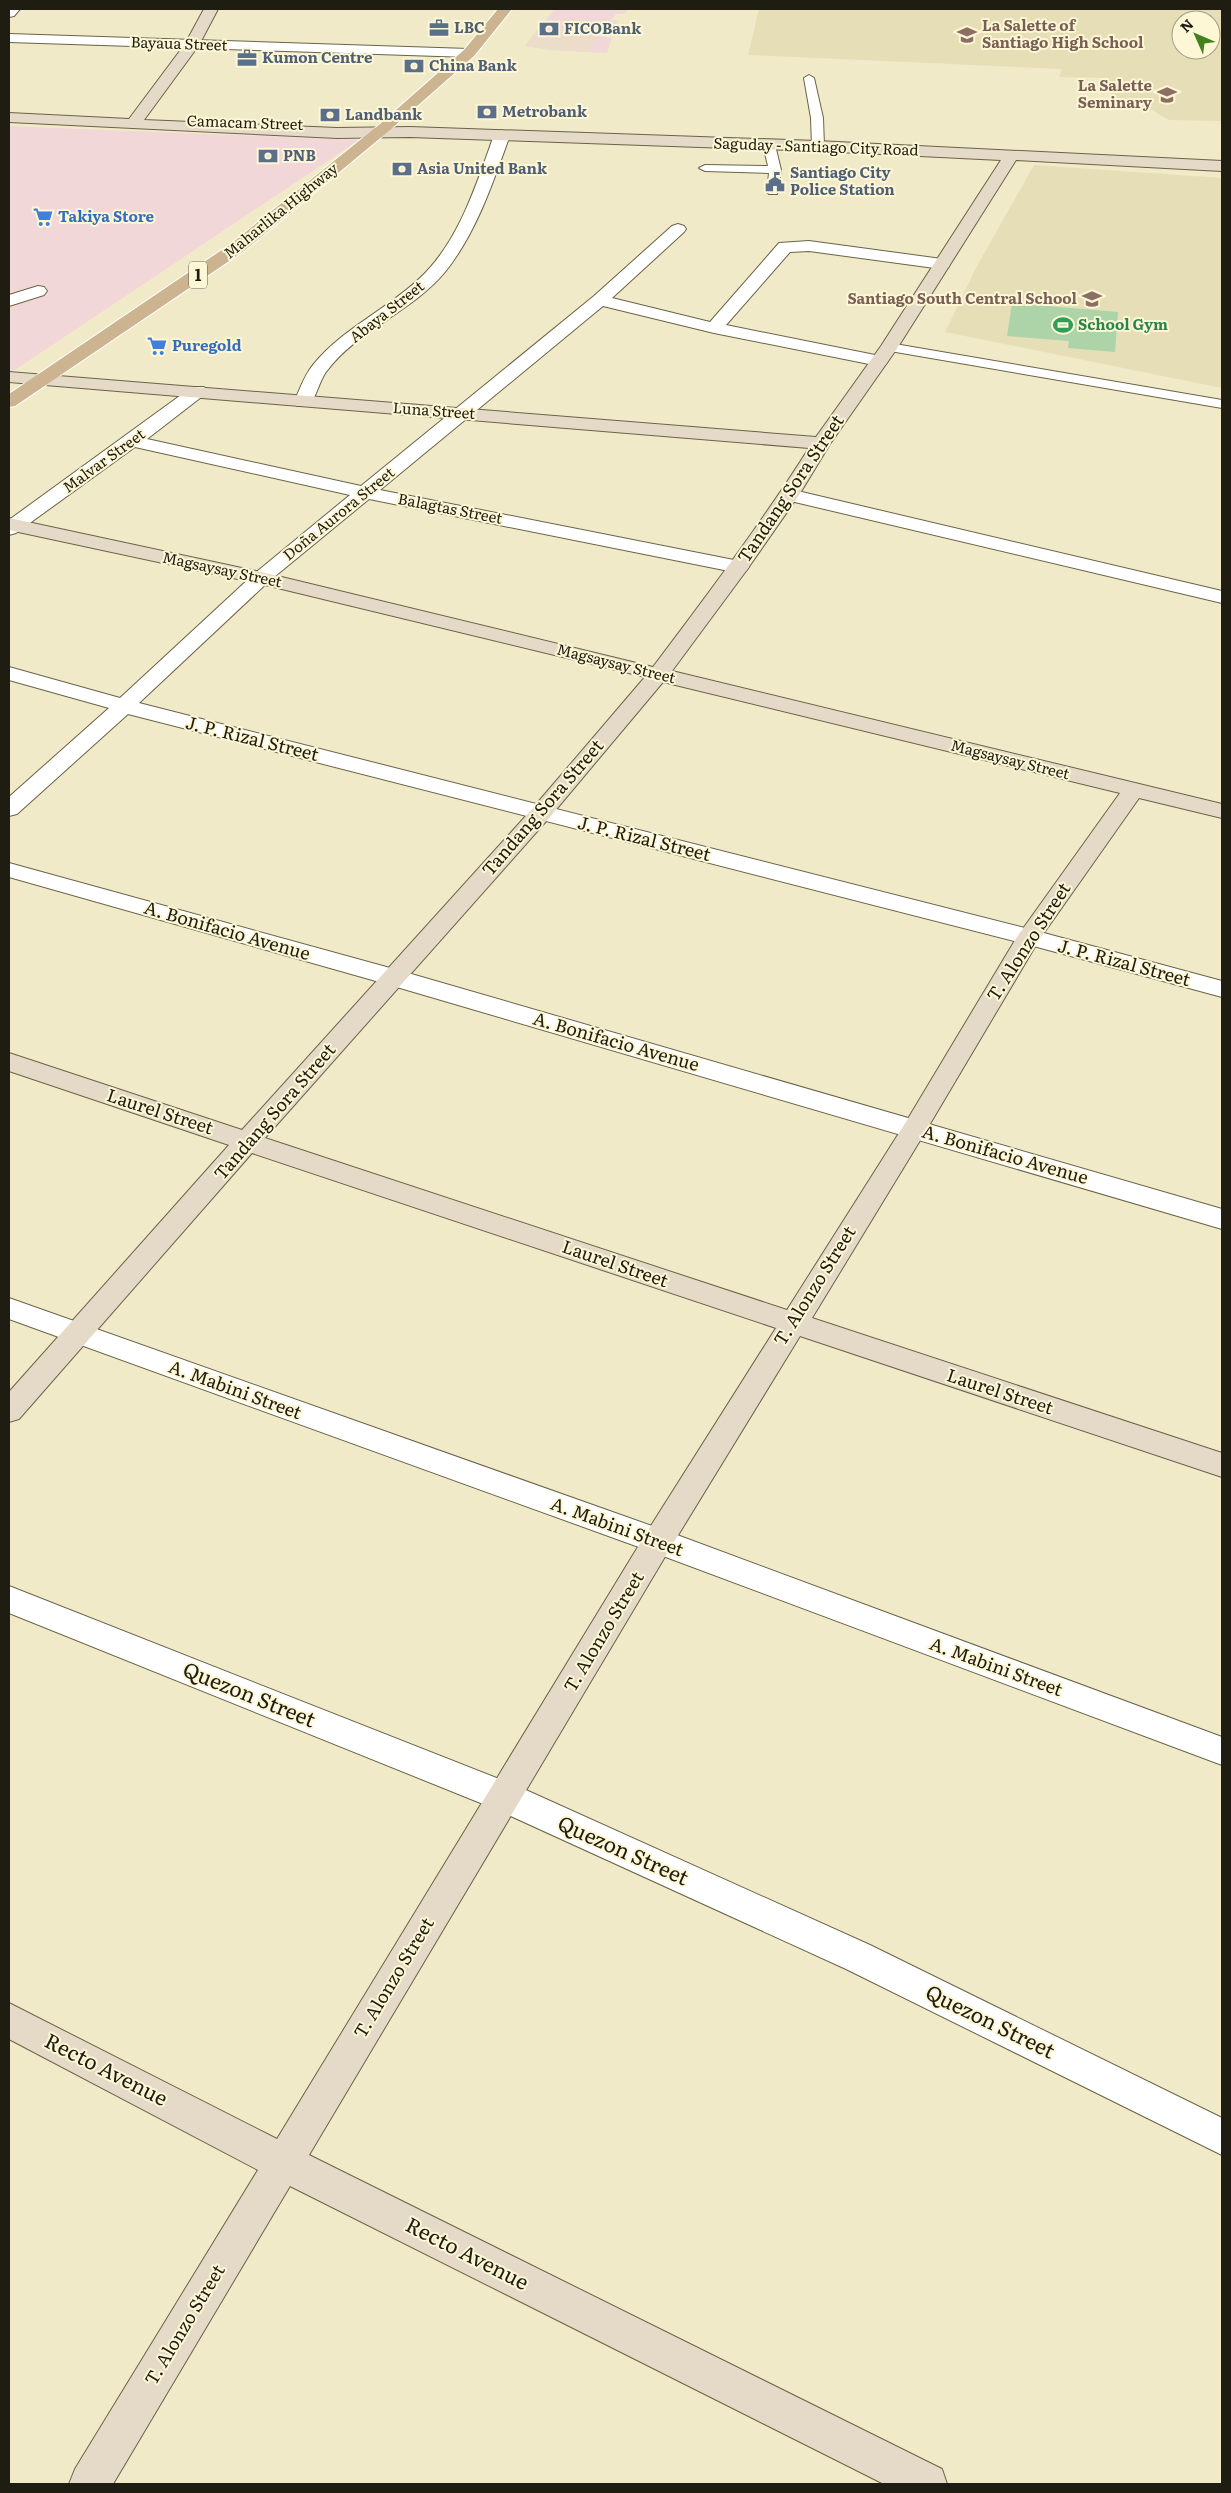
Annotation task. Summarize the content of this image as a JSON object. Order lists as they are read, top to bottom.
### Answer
{
  "streets": {
    "main road": ["Maharlika Highway", "1"],
    "street": [
      "Bayaua Street",
      "Camacam Street",
      "Saguday - Santiago City Road",
      "Abaya Street",
      "Luna Street",
      "Malvar Street",
      "Tandang Sora Street",
      "Balagtas Street",
      "Doña Aurora Street",
      "Magsaysay Street",
      "J. P. Rizal Street",
      "A. Bonifacio Avenue",
      "T. Alonzo Street",
      "Laurel Street",
      "A. Mabini Street",
      "Quezon Street",
      "Recto Avenue"
    ]
  },
  "crossings": [
    ["Bayaua Street", "Maharlika Highway"],
    ["Camacam Street", "Saguday - Santiago City Road"],
    ["Camacam Street", "Maharlika Highway"],
    ["Saguday - Santiago City Road", "Abaya Street"],
    ["Saguday - Santiago City Road", "Tandang Sora Street"],
    ["Maharlika Highway", "Luna Street"],
    ["Abaya Street", "Luna Street"],
    ["Luna Street", "Malvar Street"],
    ["Luna Street", "Tandang Sora Street"],
    ["Luna Street", "Doña Aurora Street"],
    ["Malvar Street", "Balagtas Street"],
    ["Malvar Street", "Magsaysay Street"],
    ["Tandang Sora Street", "Balagtas Street"],
    ["Tandang Sora Street", "Magsaysay Street"],
    ["Tandang Sora Street", "J. P. Rizal Street"],
    ["Tandang Sora Street", "A. Bonifacio Avenue"],
    ["Tandang Sora Street", "Laurel Street"],
    ["Tandang Sora Street", "A. Mabini Street"],
    ["Balagtas Street", "Doña Aurora Street"],
    ["Doña Aurora Street", "Magsaysay Street"],
    ["Doña Aurora Street", "J. P. Rizal Street"],
    ["Magsaysay Street", "T. Alonzo Street"],
    ["J. P. Rizal Street", "T. Alonzo Street"],
    ["A. Bonifacio Avenue", "T. Alonzo Street"],
    ["T. Alonzo Street", "Laurel Street"],
    ["T. Alonzo Street", "A. Mabini Street"],
    ["T. Alonzo Street", "Quezon Street"],
    ["T. Alonzo Street", "Recto Avenue"]
  ],
  "places": {
    "office": ["LBC", "Kumon Centre"],
    "bank": [
      "FICOBank",
      "China Bank",
      "Metrobank",
      "Landbank",
      "PNB",
      "Asia United Bank"
    ],
    "school or university": ["La Salette of Santiago High School", "La Salette Seminary", "Santiago South Central School"],
    "public building": ["Santiago City Police Station"],
    "supermarket": ["Takiya Store", "Puregold"],
    "sports": ["School Gym"]
  },
  "north": "top left"
}
